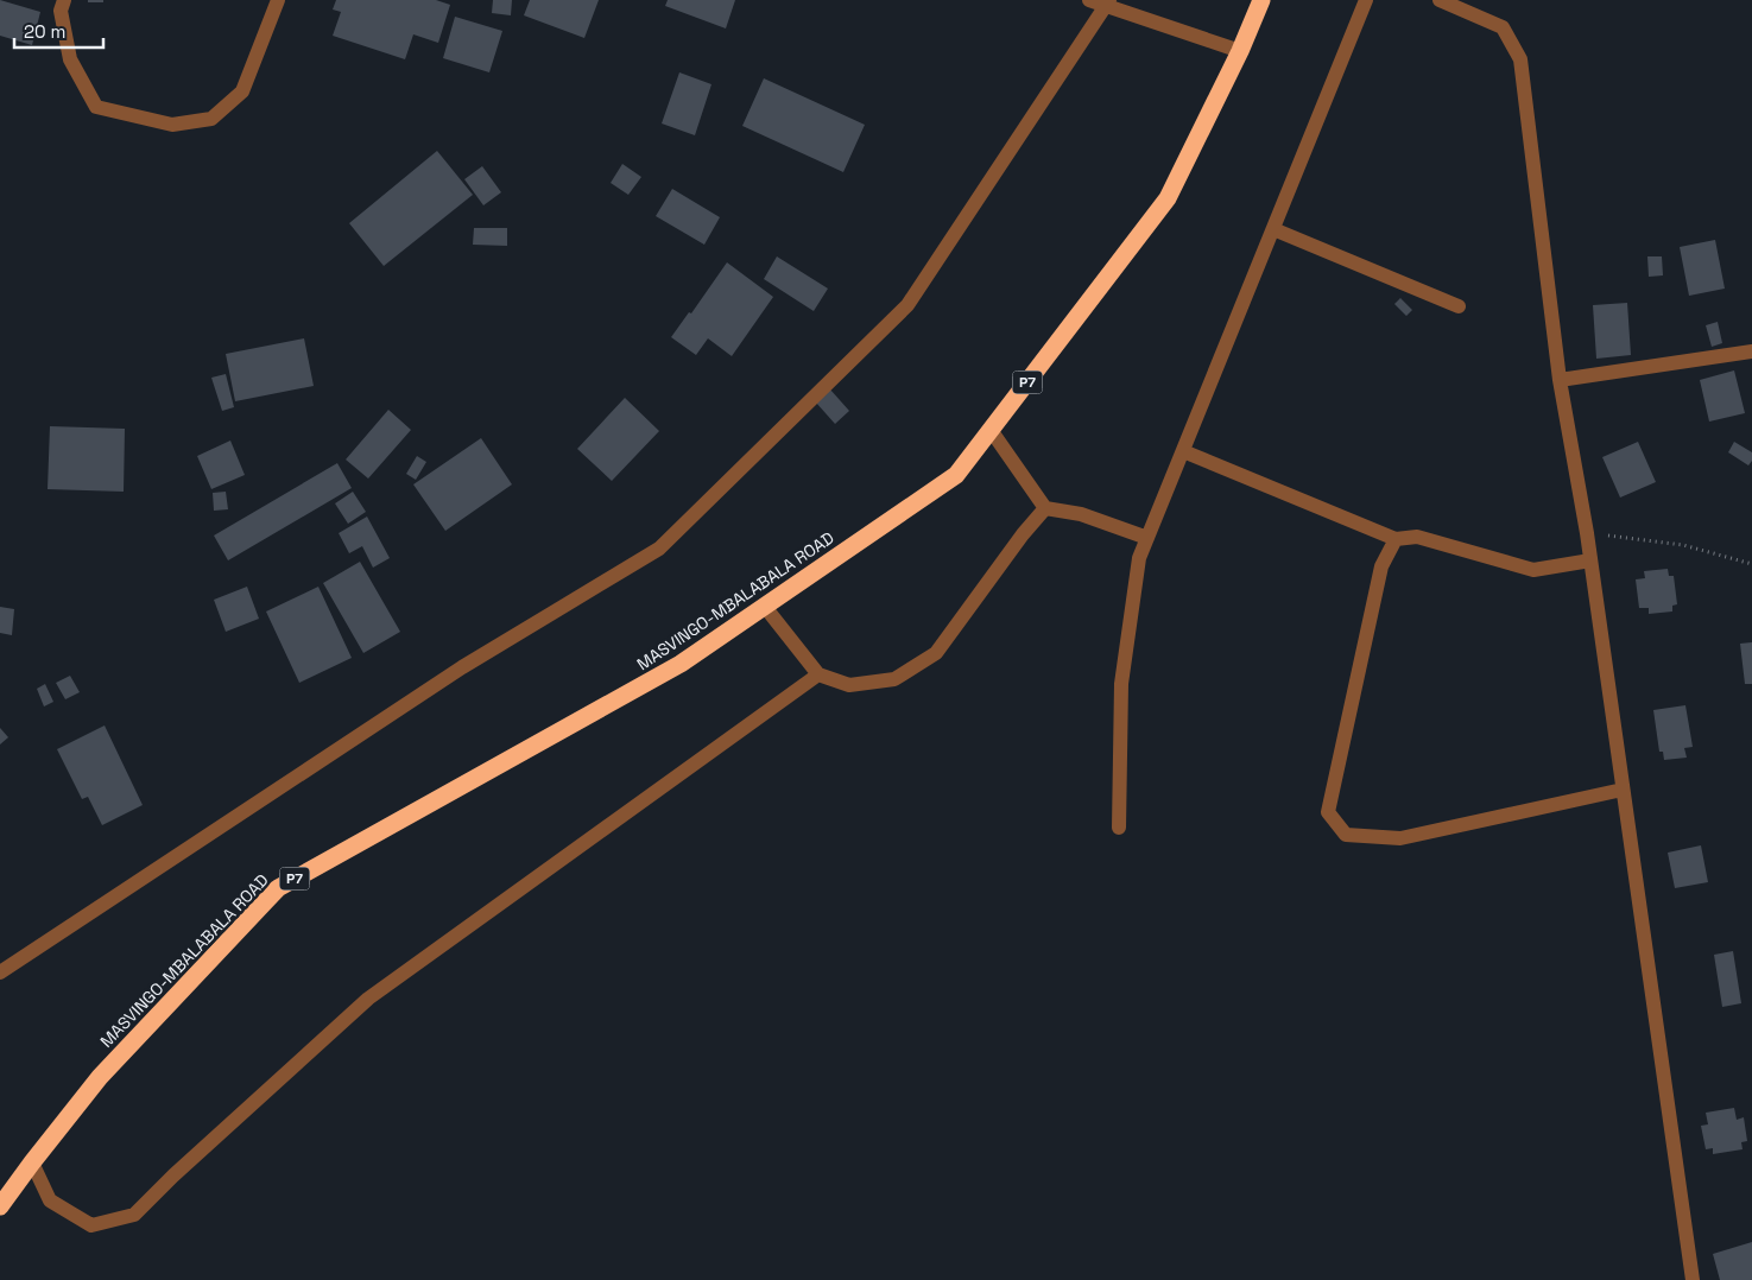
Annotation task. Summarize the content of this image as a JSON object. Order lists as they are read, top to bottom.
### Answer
{
  "streets": {
    "highway": ["P7", "MASVINGO-MBALABALA ROAD"]
  },
  "scale_bar": "20 m"
}
